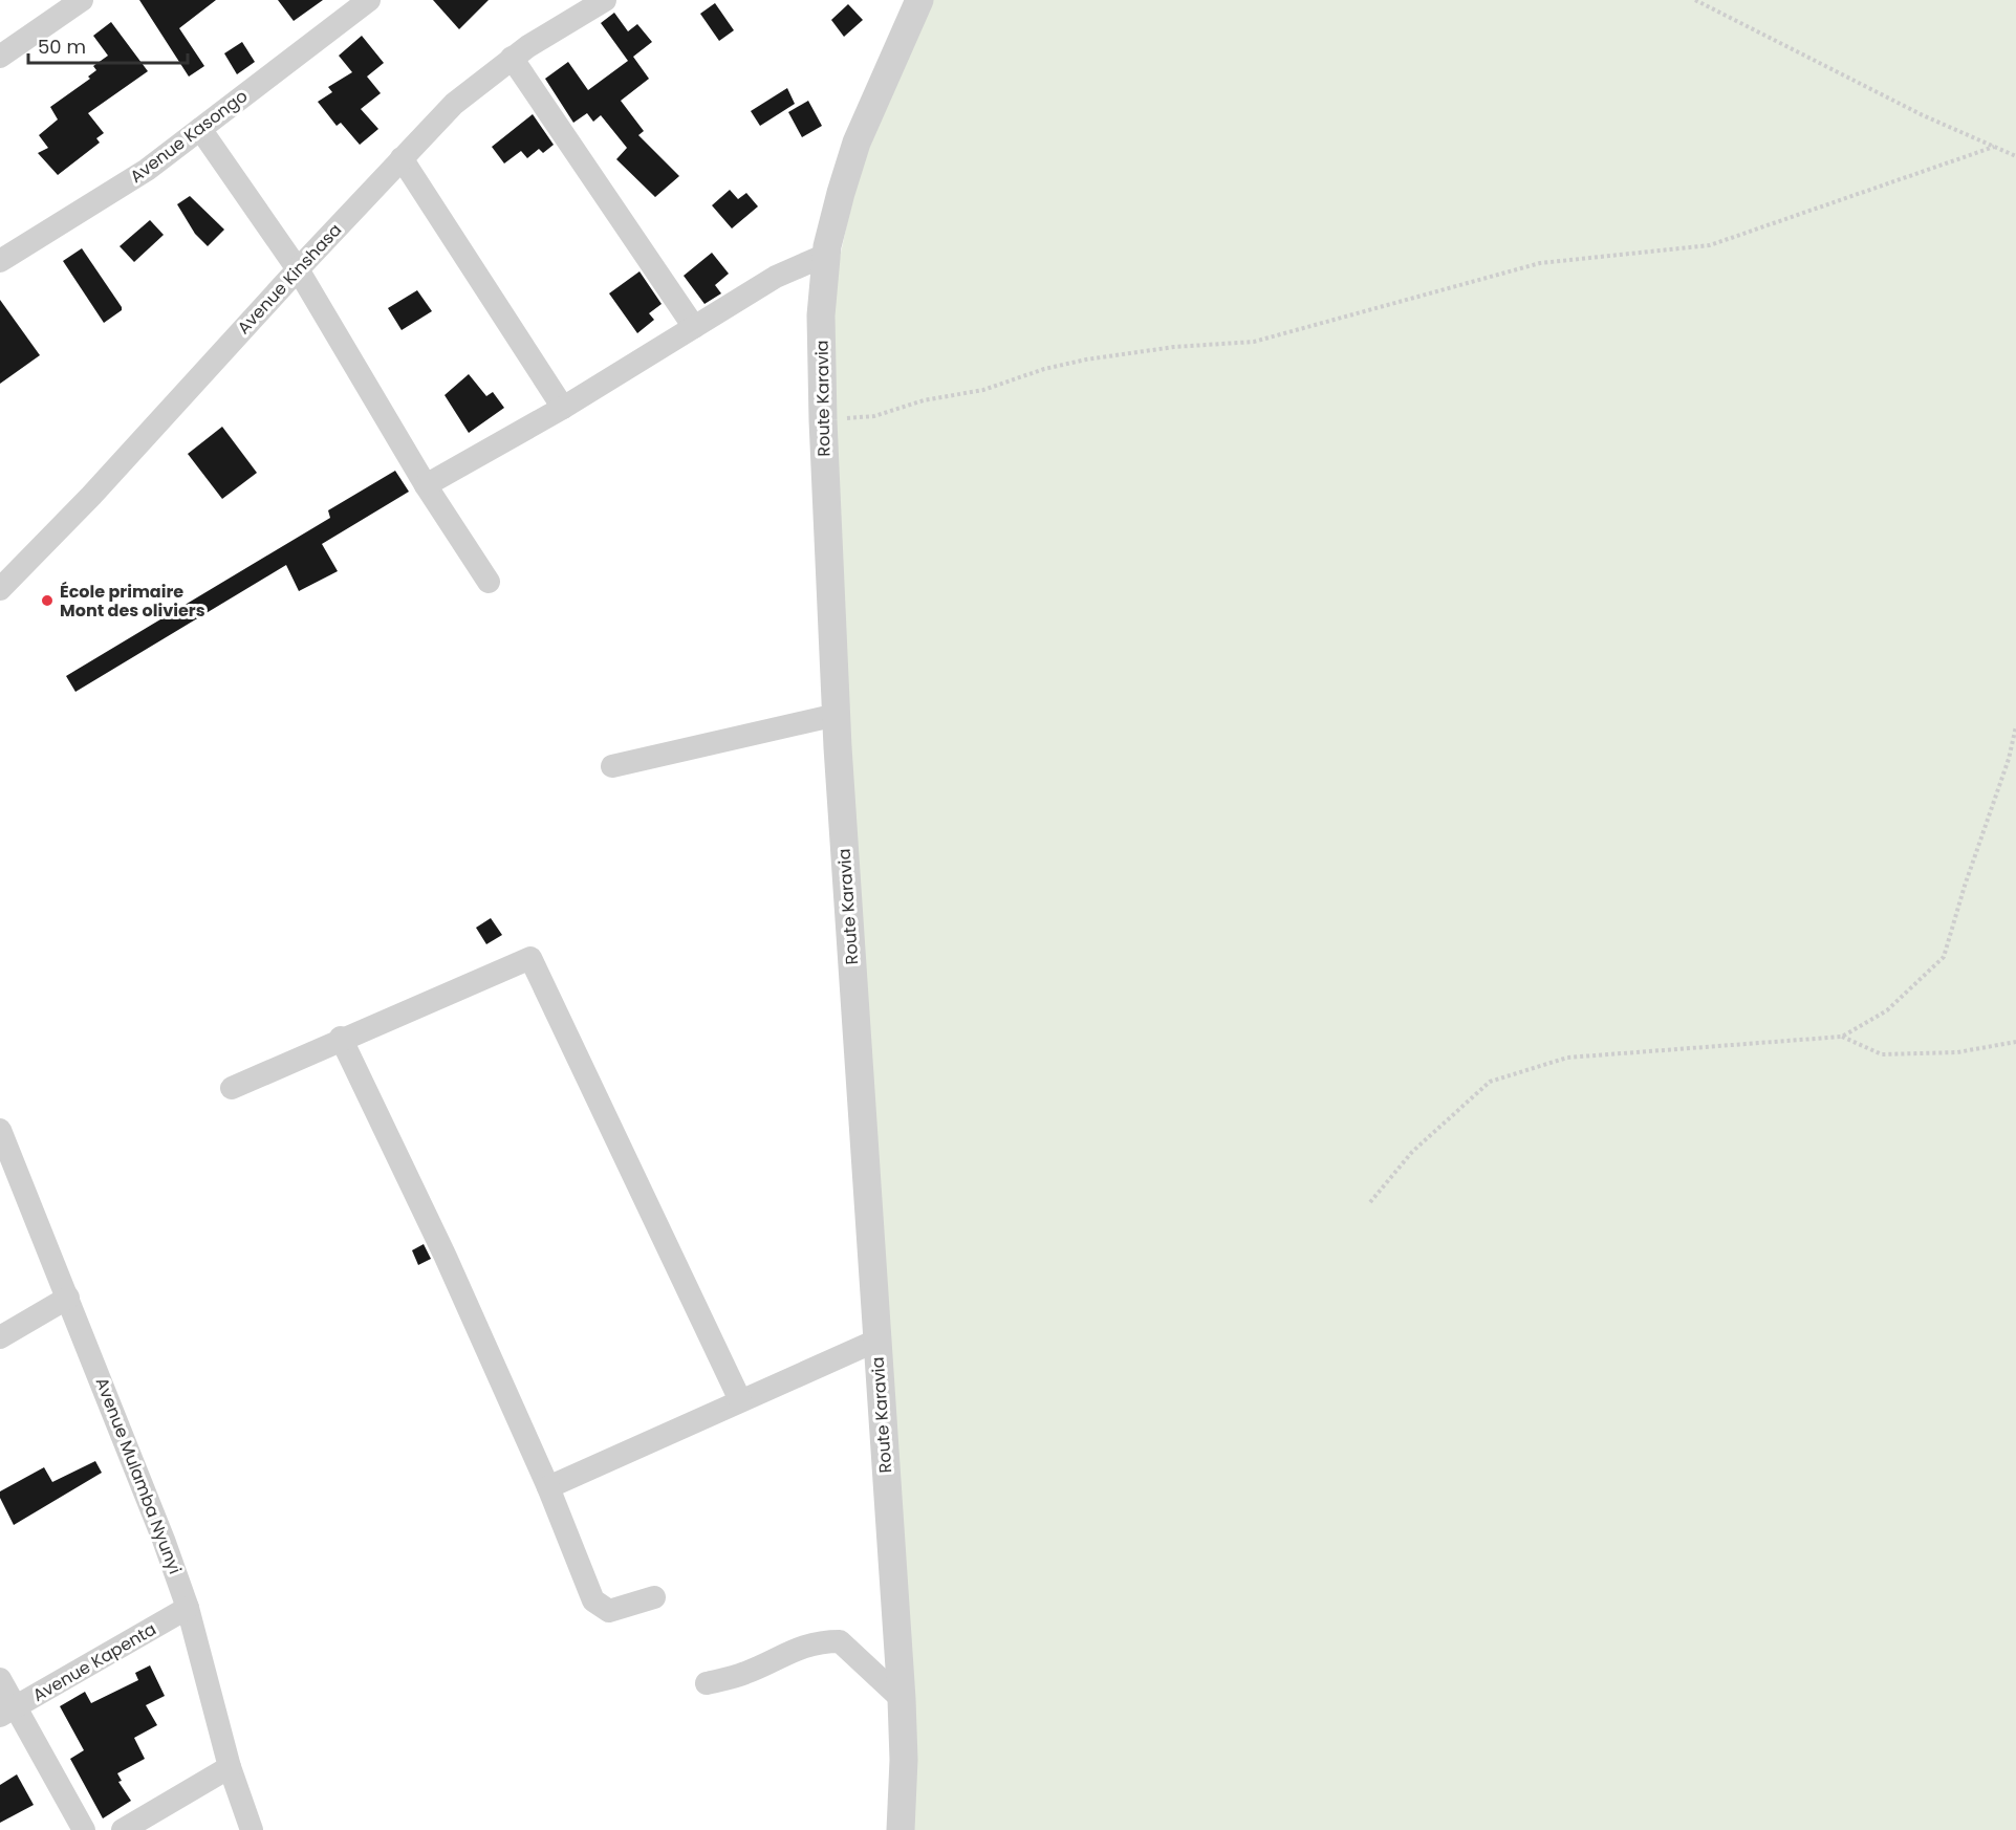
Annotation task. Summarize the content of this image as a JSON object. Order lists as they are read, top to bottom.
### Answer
{
  "streets": {
    "street": [
      "Avenue Kasongo",
      "Avenue Kinshasa",
      "Route Karavia",
      "Avenue Mulamba Nyunyi",
      "Avenue Kapenta"
    ]
  },
  "crossings": [
    ["Avenue Mulamba Nyunyi", "Avenue Kapenta"]
  ],
  "places": ["École primaire Mont des oliviers"],
  "scale_bar": "50 m"
}
